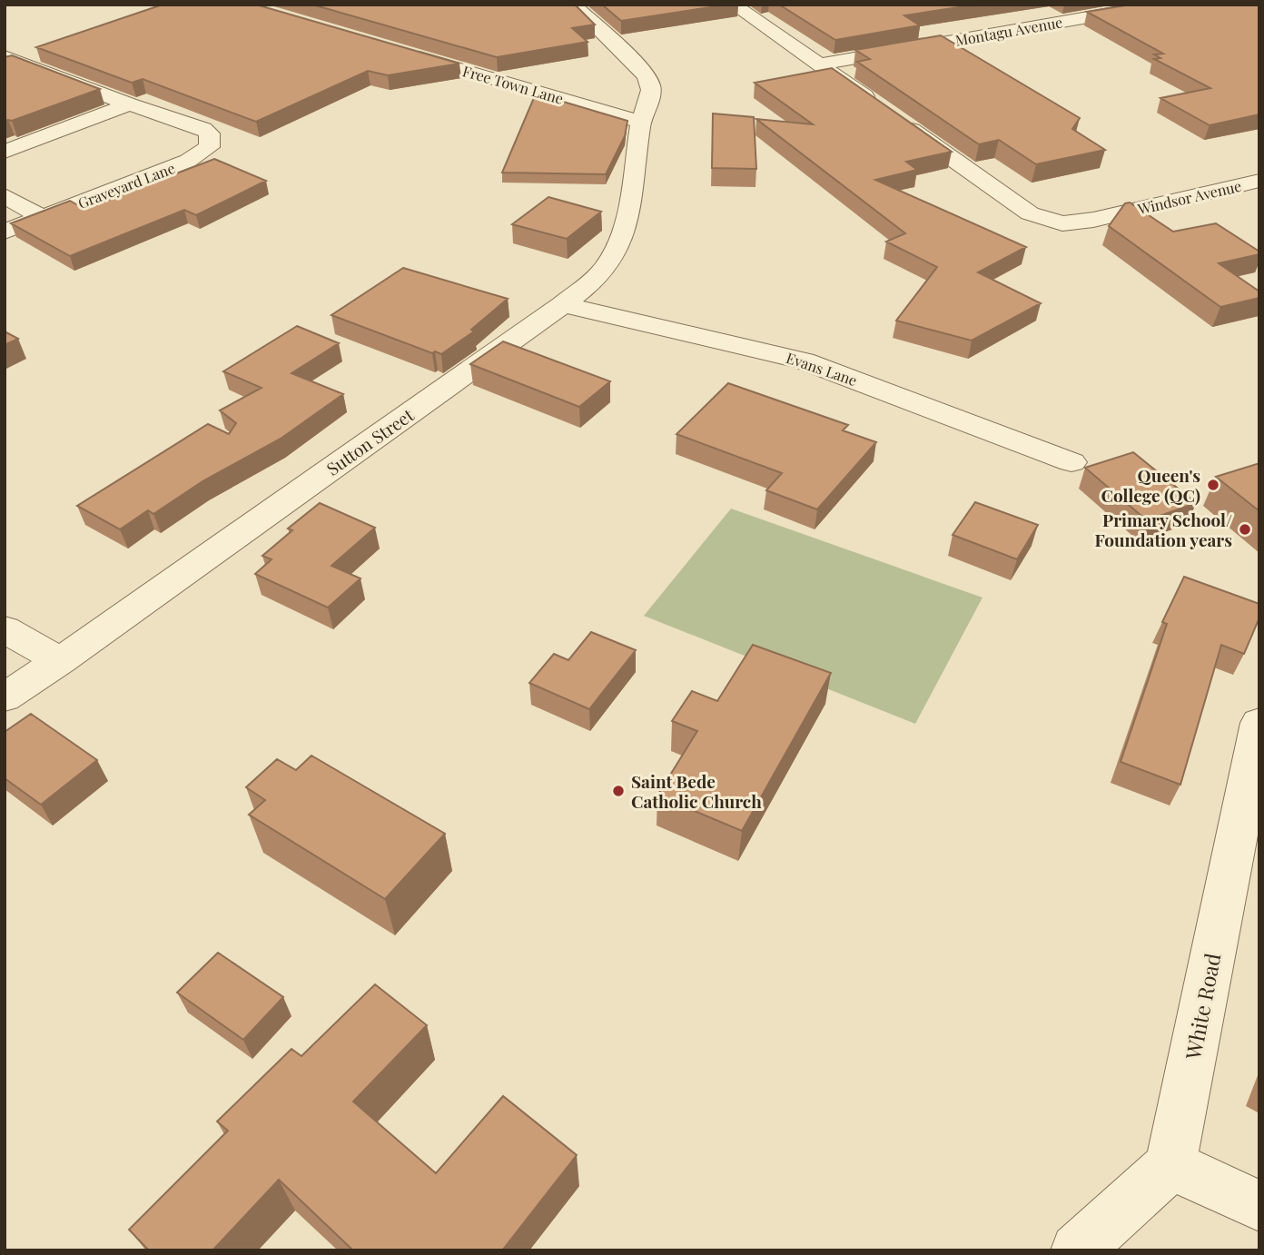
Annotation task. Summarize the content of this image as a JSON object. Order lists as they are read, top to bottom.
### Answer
{
  "streets": {
    "street": [
      "Montagu Avenue",
      "Free Town Lane",
      "Graveyard Lane",
      "Windsor Avenue",
      "Evans Lane",
      "Sutton Street",
      "White Road"
    ]
  },
  "crossings": [
    ["Montagu Avenue", "Windsor Avenue"],
    ["Free Town Lane", "Sutton Street"],
    ["Evans Lane", "Sutton Street"]
  ],
  "places": ["Queen's College (QC)", "Primary School/ Foundation years", "Saint Bede Catholic Church"]
}
